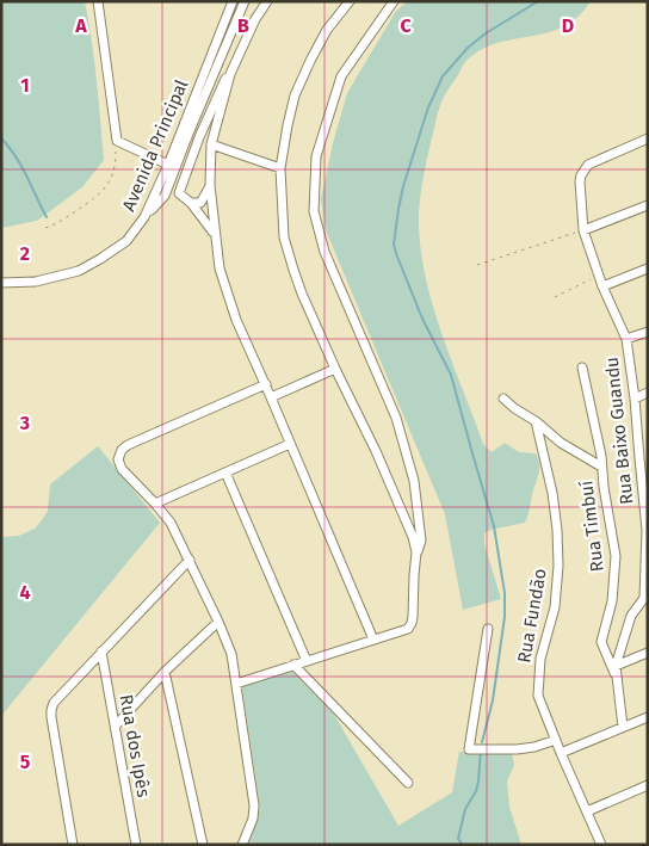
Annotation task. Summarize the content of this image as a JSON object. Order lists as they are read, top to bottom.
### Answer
{
  "streets": {
    "street": [
      "Avenida Principal",
      "Rua Baixo Guandu",
      "Rua Timbuí",
      "Rua Fundão",
      "Rua dos Ipês"
    ]
  },
  "crossings": [
    ["Rua Baixo Guandu", "Rua Timbuí"]
  ],
  "grid": {
    "columns": [
      "A",
      "B",
      "C",
      "D"
    ],
    "rows": [
      "1",
      "2",
      "3",
      "4",
      "5"
    ]
  }
}
